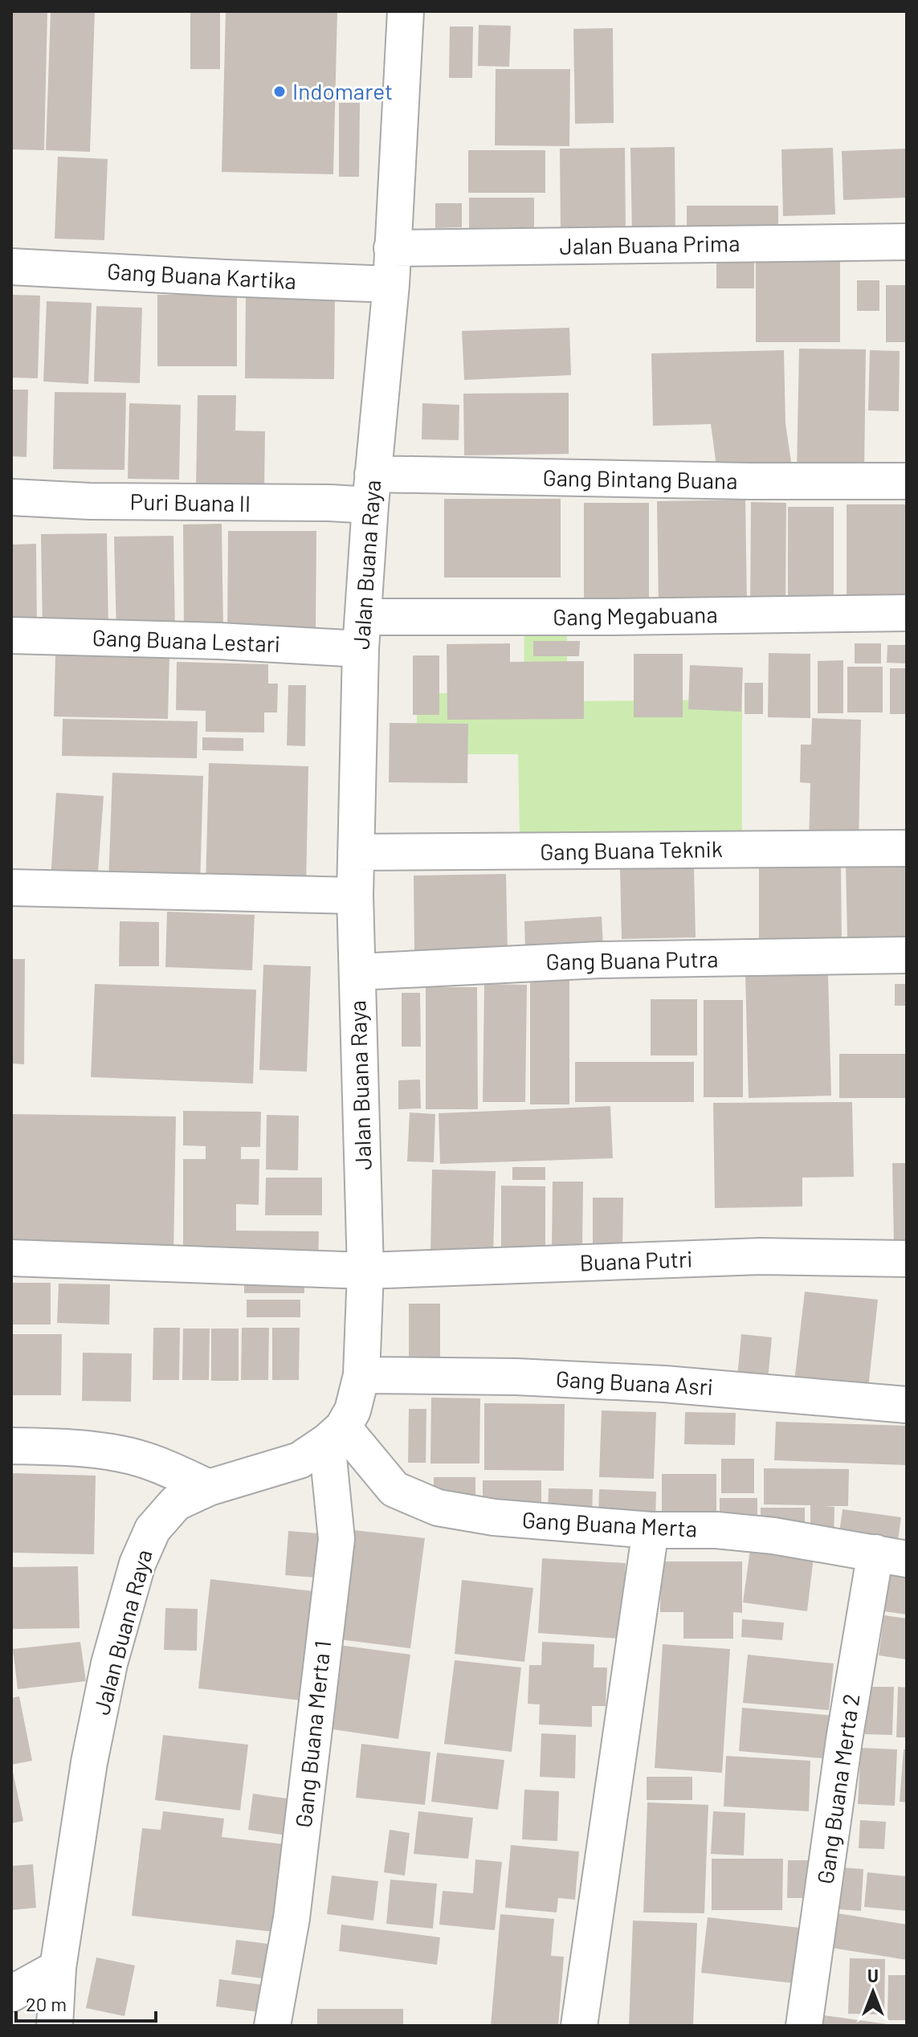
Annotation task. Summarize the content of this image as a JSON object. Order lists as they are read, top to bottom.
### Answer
{
  "streets": {
    "street": [
      "Jalan Buana Prima",
      "Gang Buana Kartika",
      "Gang Bintang Buana",
      "Puri Buana II",
      "Jalan Buana Raya",
      "Gang Megabuana",
      "Gang Buana Lestari",
      "Gang Buana Teknik",
      "Gang Buana Putra",
      "Buana Putri",
      "Gang Buana Asri",
      "Gang Buana Merta",
      "Gang Buana Merta 1",
      "Gang Buana Merta 2"
    ]
  },
  "crossings": [
    ["Jalan Buana Prima", "Jalan Buana Raya"],
    ["Gang Buana Kartika", "Jalan Buana Raya"],
    ["Gang Bintang Buana", "Puri Buana II"],
    ["Gang Bintang Buana", "Jalan Buana Raya"],
    ["Puri Buana II", "Jalan Buana Raya"],
    ["Jalan Buana Raya", "Gang Megabuana"],
    ["Jalan Buana Raya", "Gang Buana Lestari"],
    ["Jalan Buana Raya", "Gang Buana Teknik"],
    ["Jalan Buana Raya", "Gang Buana Putra"],
    ["Jalan Buana Raya", "Buana Putri"],
    ["Jalan Buana Raya", "Gang Buana Asri"],
    ["Jalan Buana Raya", "Gang Buana Merta"],
    ["Jalan Buana Raya", "Gang Buana Merta 1"],
    ["Gang Megabuana", "Gang Buana Lestari"],
    ["Gang Buana Merta", "Gang Buana Merta 1"],
    ["Gang Buana Merta", "Gang Buana Merta 2"]
  ],
  "places": ["Indomaret"],
  "scale_bar": "20 m",
  "north": "top"
}
